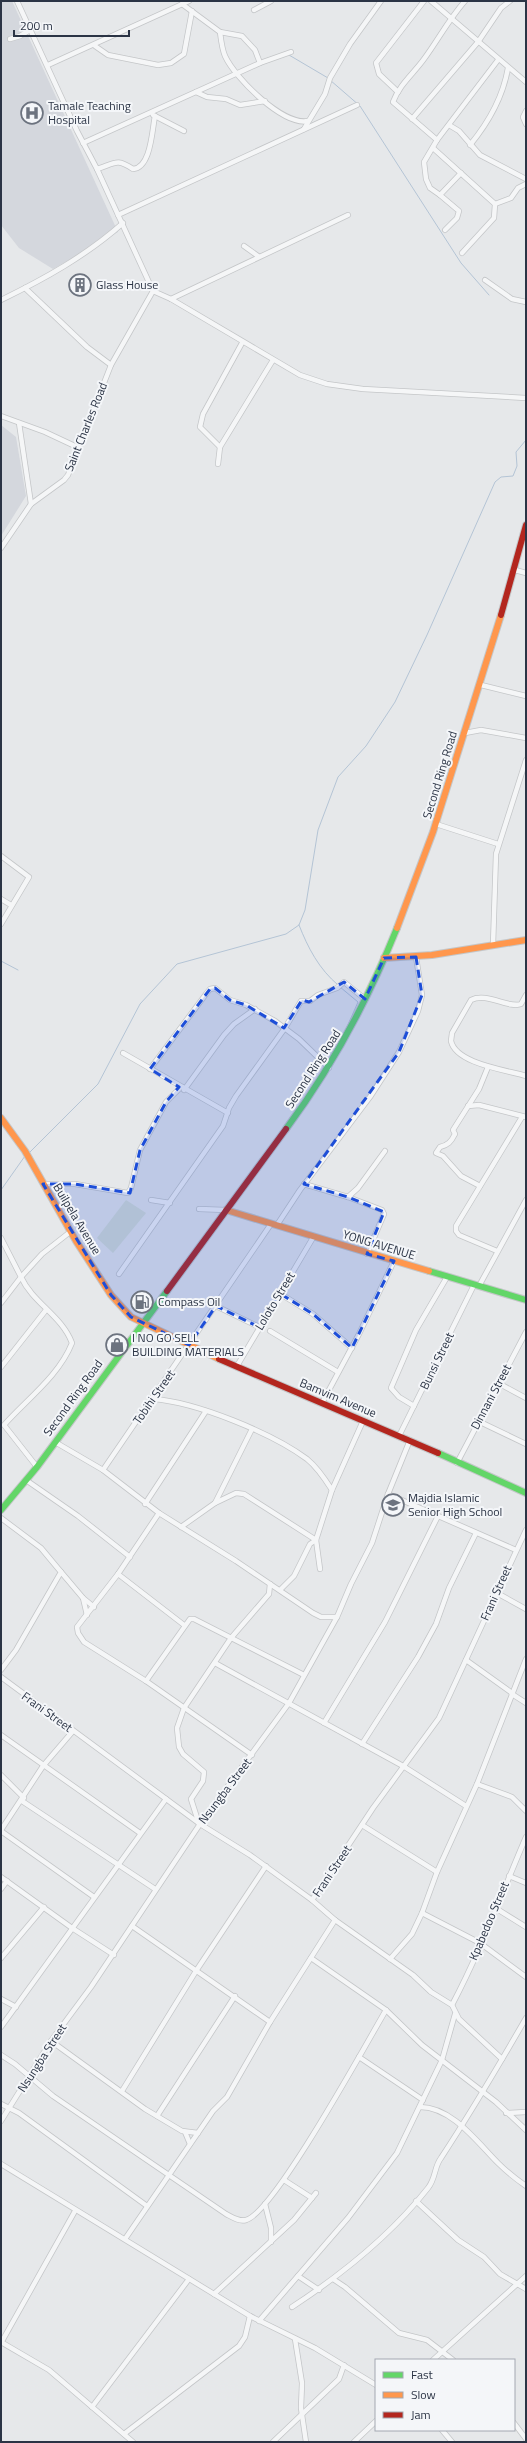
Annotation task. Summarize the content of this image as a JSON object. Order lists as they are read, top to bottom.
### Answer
{
  "streets": {
    "main road": [
      "Second Ring Road",
      "Builpela Avenue",
      "YONG AVENUE",
      "Bamvim Avenue"
    ],
    "street": [
      "Saint Charles Road",
      "Loloto Street",
      "Bunsi Street",
      "Tobihi Street",
      "Dinnani Street",
      "Frani Street",
      "Nsungba Street",
      "Kpabedoo Street"
    ]
  },
  "crossings": [
    ["Second Ring Road", "Builpela Avenue"],
    ["Second Ring Road", "YONG AVENUE"],
    ["Second Ring Road", "Bamvim Avenue"],
    ["Builpela Avenue", "Bamvim Avenue"],
    ["YONG AVENUE", "Loloto Street"],
    ["YONG AVENUE", "Bunsi Street"],
    ["YONG AVENUE", "Tobihi Street"],
    ["Loloto Street", "Bamvim Avenue"],
    ["Bunsi Street", "Bamvim Avenue"],
    ["Tobihi Street", "Bamvim Avenue"],
    ["Dinnani Street", "Bamvim Avenue"],
    ["Bamvim Avenue", "Nsungba Street"],
    ["Frani Street", "Nsungba Street"]
  ],
  "places": {
    "hospital": ["Tamale Teaching Hospital"],
    "building": ["Glass House"],
    "fuel station": ["Compass Oil"],
    "shop": ["I NO GO SELL BUILDING MATERIALS"],
    "school or university": ["Majdia Islamic Senior High School"]
  },
  "legend": ["Fast", "Slow", "Jam"],
  "scale_bar": "200 m"
}
